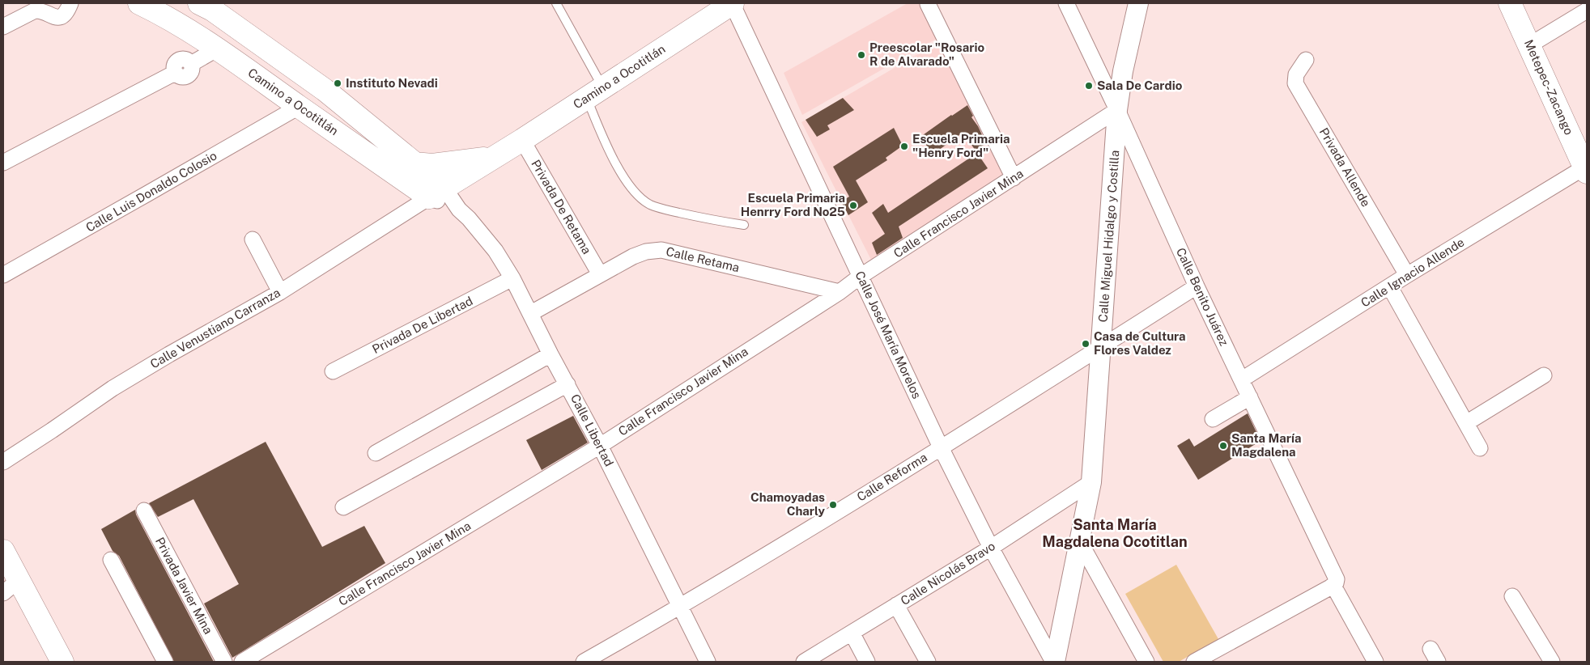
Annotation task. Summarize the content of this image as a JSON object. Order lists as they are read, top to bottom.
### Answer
{
  "streets": {
    "main road": ["Camino a Ocotitlán", "Metepec-Zacango"],
    "street": [
      "Privada Allende",
      "Calle Luis Donaldo Colosio",
      "Privada De Retama",
      "Calle Francisco Javier Mina",
      "Calle Miguel Hidalgo y Costilla",
      "Calle Retama",
      "Calle Ignacio Allende",
      "Calle Benito Juárez",
      "Privada De Libertad",
      "Calle Venustiano Carranza",
      "Calle José María Morelos",
      "Calle Libertad",
      "Calle Reforma",
      "Calle Nicolás Bravo",
      "Privada Javier Mina"
    ]
  },
  "crossings": [
    ["Camino a Ocotitlán", "Calle Luis Donaldo Colosio"],
    ["Camino a Ocotitlán", "Privada De Retama"],
    ["Camino a Ocotitlán", "Calle Venustiano Carranza"],
    ["Camino a Ocotitlán", "Calle José María Morelos"],
    ["Camino a Ocotitlán", "Calle Libertad"],
    ["Metepec-Zacango", "Calle Ignacio Allende"],
    ["Privada Allende", "Calle Ignacio Allende"],
    ["Privada De Retama", "Calle Retama"],
    ["Calle Francisco Javier Mina", "Calle Miguel Hidalgo y Costilla"],
    ["Calle Francisco Javier Mina", "Calle Retama"],
    ["Calle Francisco Javier Mina", "Calle Benito Juárez"],
    ["Calle Francisco Javier Mina", "Calle José María Morelos"],
    ["Calle Francisco Javier Mina", "Calle Libertad"],
    ["Calle Miguel Hidalgo y Costilla", "Calle Benito Juárez"],
    ["Calle Miguel Hidalgo y Costilla", "Calle José María Morelos"],
    ["Calle Miguel Hidalgo y Costilla", "Calle Reforma"],
    ["Calle Miguel Hidalgo y Costilla", "Calle Nicolás Bravo"],
    ["Calle Retama", "Calle Libertad"],
    ["Calle Ignacio Allende", "Calle Benito Juárez"],
    ["Calle Benito Juárez", "Calle Reforma"],
    ["Privada De Libertad", "Calle Libertad"],
    ["Calle Venustiano Carranza", "Calle Libertad"],
    ["Calle José María Morelos", "Calle Reforma"],
    ["Calle José María Morelos", "Calle Nicolás Bravo"],
    ["Calle Libertad", "Calle Reforma"]
  ],
  "districts": ["Santa María Magdalena Ocotitlan"],
  "places": [
    "Preescolar \"Rosario R de Alvarado\"",
    "Instituto Nevadi",
    "Sala De Cardio",
    "Escuela Primaria \"Henry Ford\"",
    "Escuela Primaria Henrry Ford No25",
    "Casa de Cultura Flores Valdez",
    "Santa María Magdalena",
    "Chamoyadas Charly"
  ]
}
